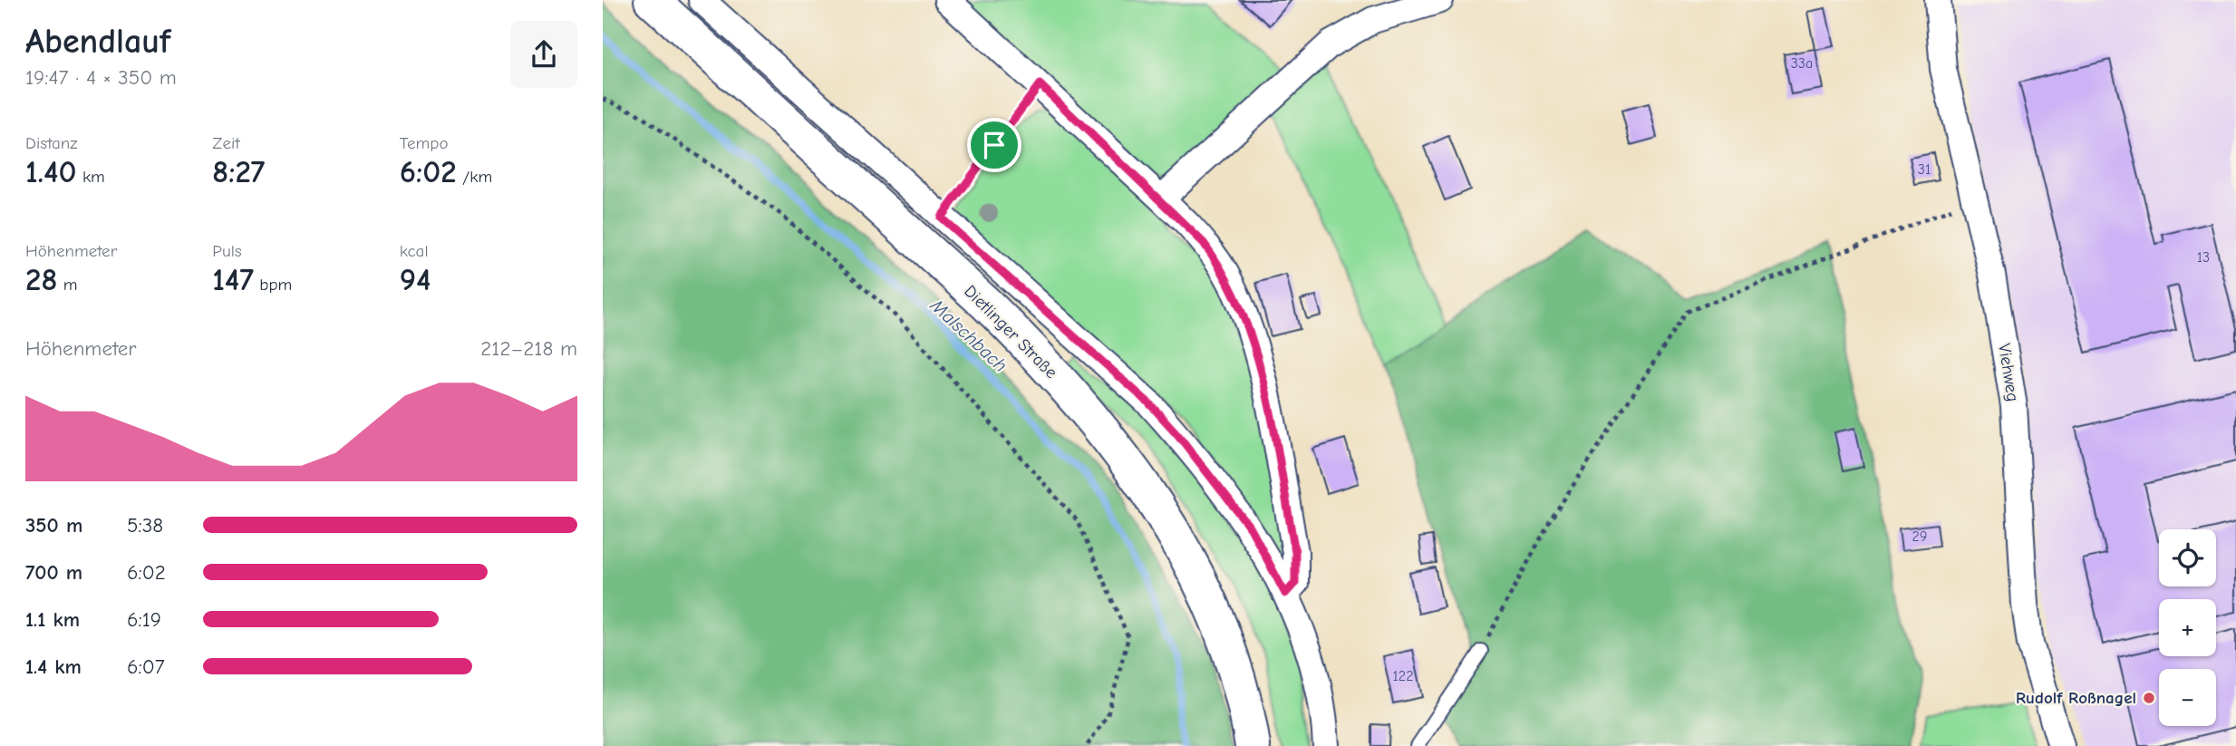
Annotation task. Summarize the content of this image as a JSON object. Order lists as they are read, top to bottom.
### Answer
{
  "streets": {
    "main road": ["Dietlinger Straße"],
    "street": ["Viehweg"]
  },
  "water": ["Malschbach"],
  "places": ["Rudolf Roßnagel"],
  "house_numbers": [
    "33a",
    "31",
    "13",
    "29",
    "122"
  ],
  "page": {
    "heading": ["Abendlauf", "19:47 · 4 × 350 m"],
    "stats": [
      ["Distanz", "1.40 km"],
      ["Zeit", "8:27"],
      ["Tempo", "6:02 /km"],
      ["Höhenmeter", "28 m"],
      ["Puls", "147 bpm"],
      ["kcal", "94"]
    ],
    "chart": ["Höhenmeter", "212–218 m"],
    "list": [
      {
        "name": "350 m",
        "note": "5:38"
      },
      {
        "name": "700 m",
        "note": "6:02"
      },
      {
        "name": "1.1 km",
        "note": "6:19"
      },
      {
        "name": "1.4 km",
        "note": "6:07"
      }
    ],
    "map_buttons": ["+", "−"]
  }
}
